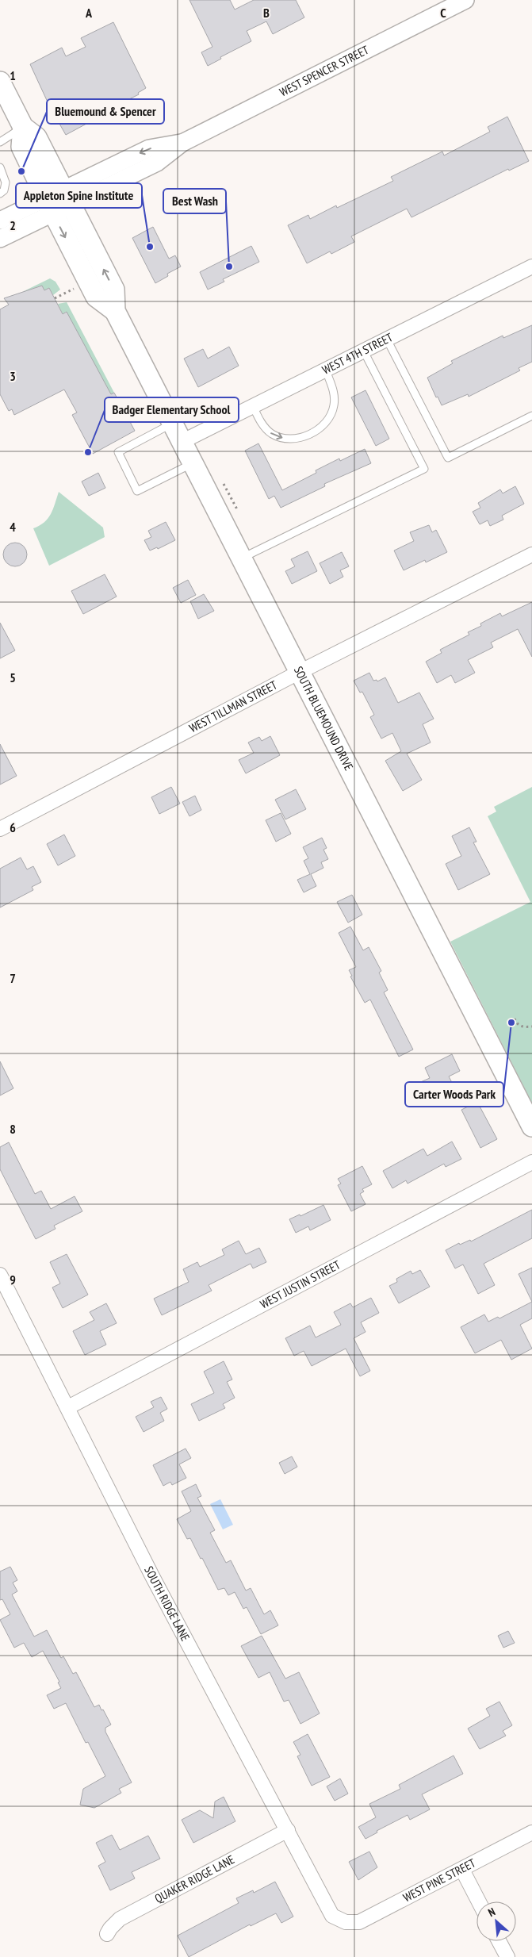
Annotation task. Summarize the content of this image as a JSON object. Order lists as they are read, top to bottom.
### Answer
{
  "streets": {
    "main road": ["SOUTH BLUEMOUND DRIVE"],
    "street": [
      "WEST SPENCER STREET",
      "WEST 4TH STREET",
      "WEST TILLMAN STREET",
      "WEST JUSTIN STREET",
      "SOUTH RIDGE LANE",
      "QUAKER RIDGE LANE",
      "WEST PINE STREET"
    ]
  },
  "crossings": [
    ["WEST SPENCER STREET", "SOUTH BLUEMOUND DRIVE"],
    ["WEST 4TH STREET", "SOUTH BLUEMOUND DRIVE"],
    ["WEST TILLMAN STREET", "SOUTH BLUEMOUND DRIVE"],
    ["WEST JUSTIN STREET", "SOUTH RIDGE LANE"],
    ["SOUTH RIDGE LANE", "QUAKER RIDGE LANE"],
    ["SOUTH RIDGE LANE", "WEST PINE STREET"]
  ],
  "places": [
    "Bluemound & Spencer",
    "Appleton Spine Institute",
    "Best Wash",
    "Badger Elementary School",
    "Carter Woods Park"
  ],
  "north": "top left",
  "grid": {
    "columns": ["A", "B", "C"],
    "rows": [
      "1",
      "2",
      "3",
      "4",
      "5",
      "6",
      "7",
      "8",
      "9"
    ]
  }
}
